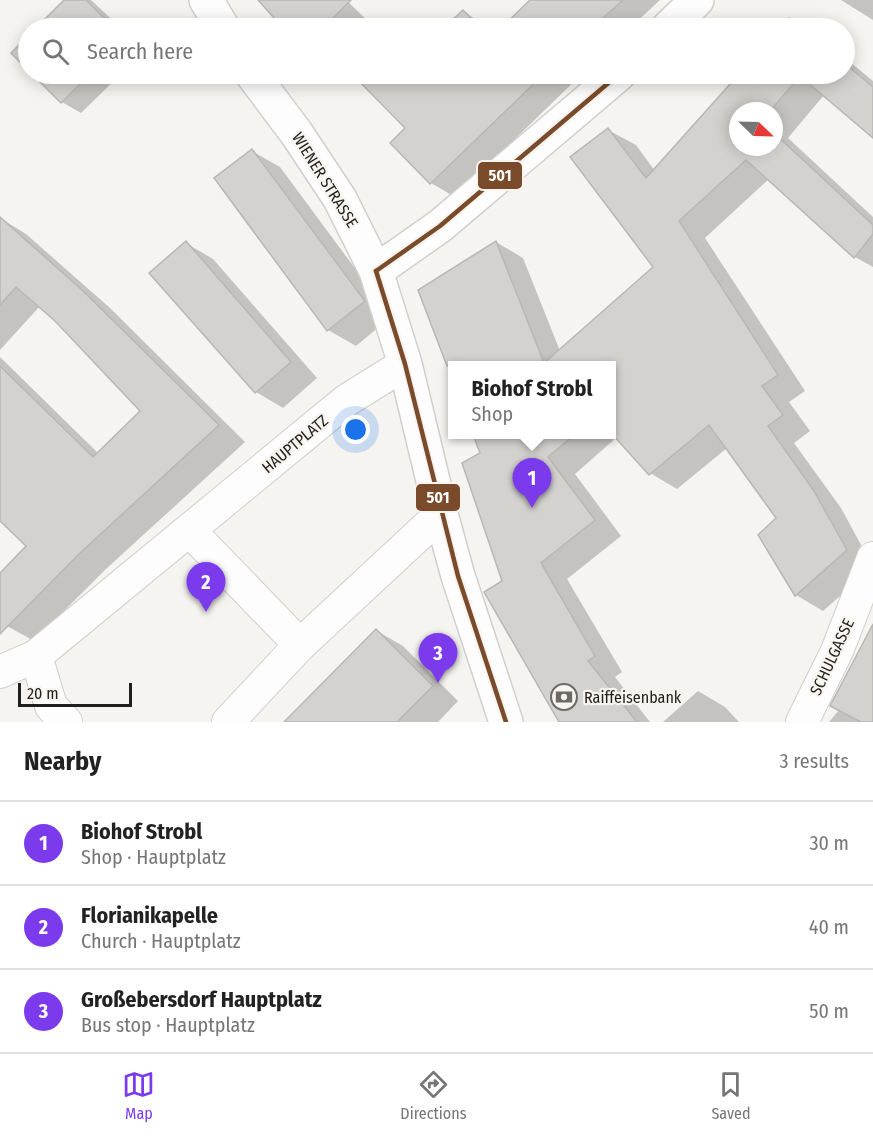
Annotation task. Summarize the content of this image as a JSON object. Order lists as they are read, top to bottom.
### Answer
{
  "streets": {
    "street": ["WIENER STRASSE", "HAUPTPLATZ", "SCHULGASSE"]
  },
  "crossings": [
    ["WIENER STRASSE", "HAUPTPLATZ"]
  ],
  "places": {
    "bank": ["Raiffeisenbank"]
  },
  "lines": ["transit line 501"],
  "scale_bar": "20 m",
  "north": "bottom right",
  "page": {
    "search": "Search here",
    "popup": ["Biohof Strobl", "Shop"],
    "pins": ["1", "2", "3"],
    "scale": "20 m",
    "heading": ["Nearby", "3 results"],
    "list": [
      {
        "mark": "1",
        "name": "Biohof Strobl",
        "note": "Shop · Hauptplatz",
        "value": "30 m"
      },
      {
        "mark": "2",
        "name": "Florianikapelle",
        "note": "Church · Hauptplatz",
        "value": "40 m"
      },
      {
        "mark": "3",
        "name": "Großebersdorf Hauptplatz",
        "note": "Bus stop · Hauptplatz",
        "value": "50 m"
      }
    ],
    "nav": ["Map", "Directions", "Saved"]
  }
}
